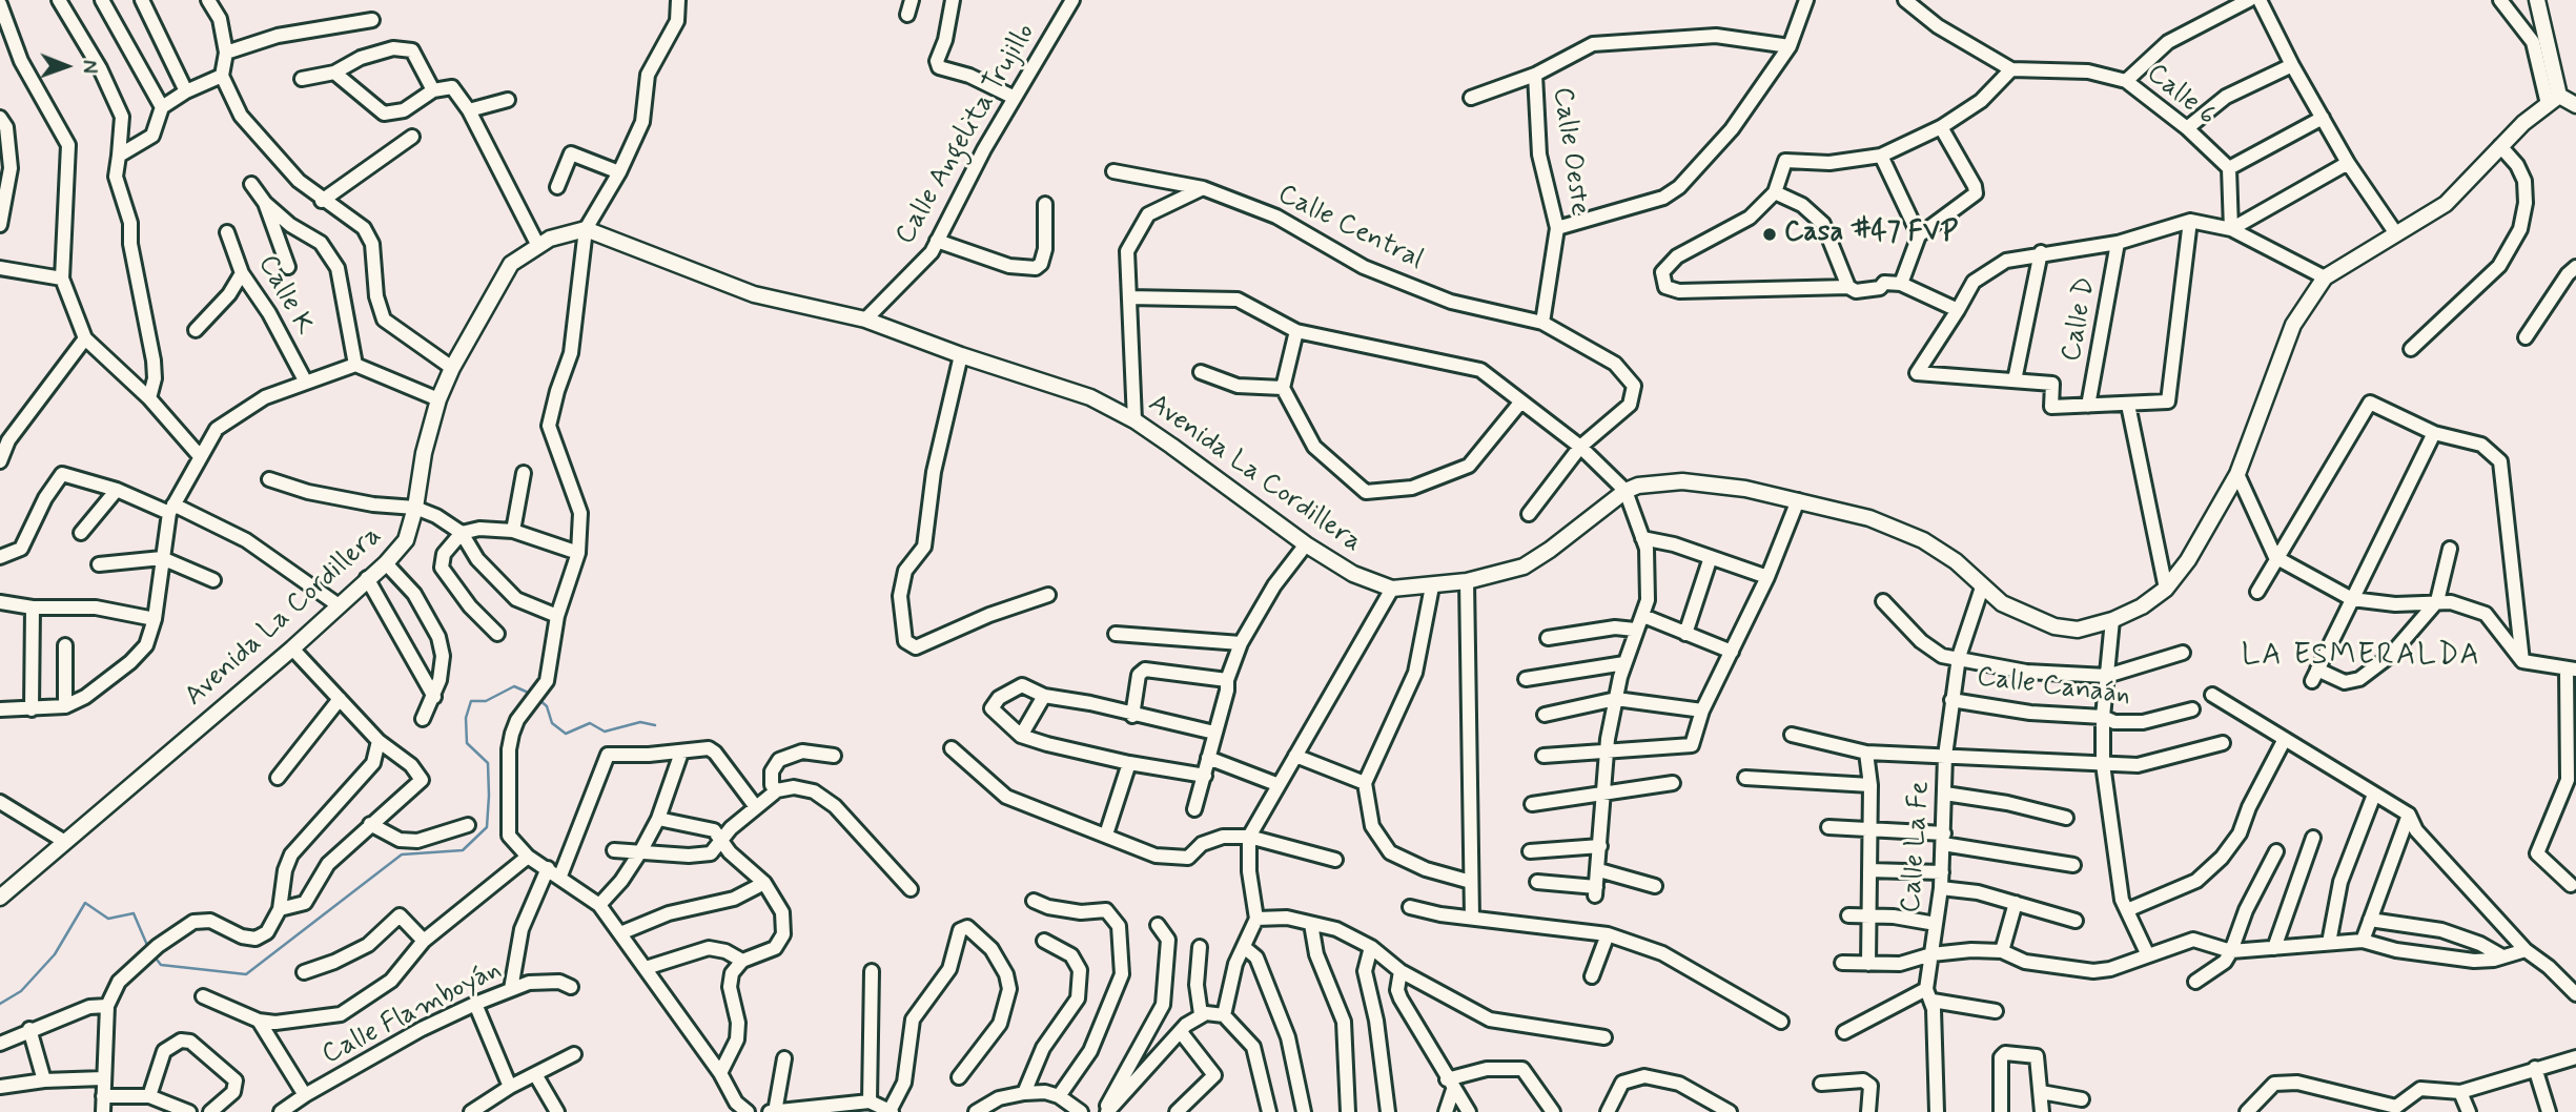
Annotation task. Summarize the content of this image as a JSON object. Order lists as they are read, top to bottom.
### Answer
{
  "streets": {
    "main road": ["Avenida La Cordillera"],
    "street": [
      "Calle 6",
      "Calle Angelita Trujillo",
      "Calle Oeste",
      "Calle Central",
      "Calle K",
      "Calle D",
      "Calle Canaán",
      "Calle La Fe",
      "Calle Flamboyán"
    ]
  },
  "crossings": [
    ["Calle Angelita Trujillo", "Avenida La Cordillera"],
    ["Calle Oeste", "Calle Central"],
    ["Avenida La Cordillera", "Calle La Fe"],
    ["Calle Canaán", "Calle La Fe"]
  ],
  "districts": ["LA ESMERALDA"],
  "places": ["Casa #47 FVP"],
  "north": "right"
}
